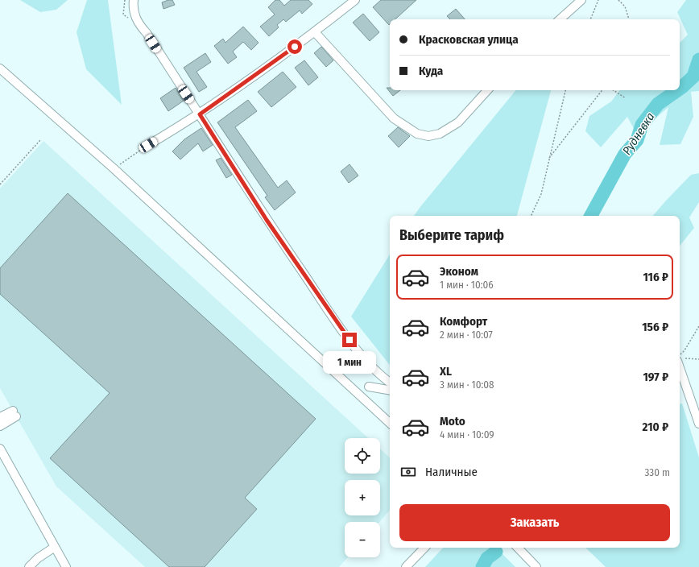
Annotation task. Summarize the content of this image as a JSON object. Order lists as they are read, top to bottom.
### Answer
{
  "water": ["Рудневка"],
  "page": {
    "banner": ["Красковская улица", "Куда"],
    "heading": "Выберите тариф",
    "list": [
      {
        "name": "Эконом",
        "note": "1 мин · 10:06",
        "value": "116 ₽"
      },
      {
        "name": "Комфорт",
        "note": "2 мин · 10:07",
        "value": "156 ₽"
      },
      {
        "name": "XL",
        "note": "3 мин · 10:08",
        "value": "197 ₽"
      },
      {
        "name": "Moto",
        "note": "4 мин · 10:09",
        "value": "210 ₽"
      }
    ],
    "bubble": "1 мин",
    "map_buttons": ["+", "−"],
    "pay": ["Наличные", "330 m"],
    "buttons": "Заказать"
  }
}
